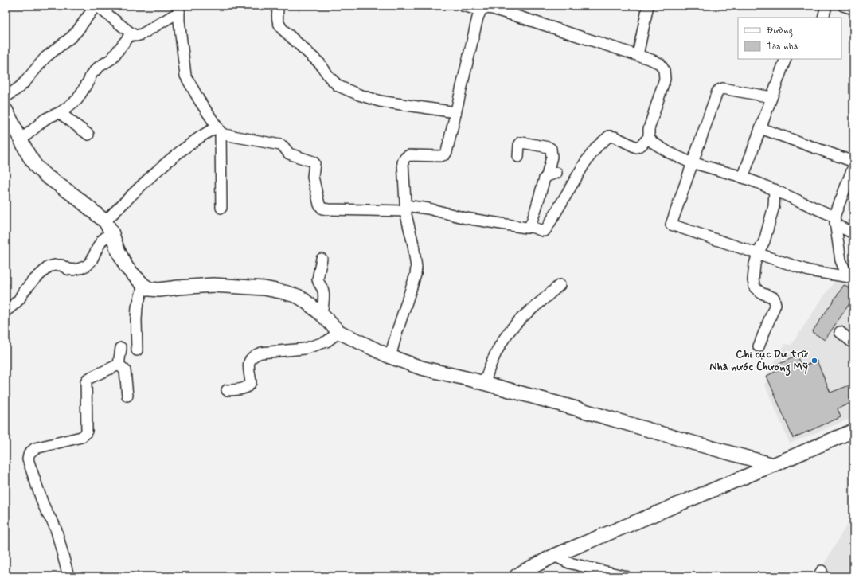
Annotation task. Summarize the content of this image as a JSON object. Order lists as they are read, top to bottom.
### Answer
{
  "places": ["Chi cục Dự trữ Nhà nước Chương Mỹ"],
  "legend": ["Đường", "Tòa nhà"]
}
